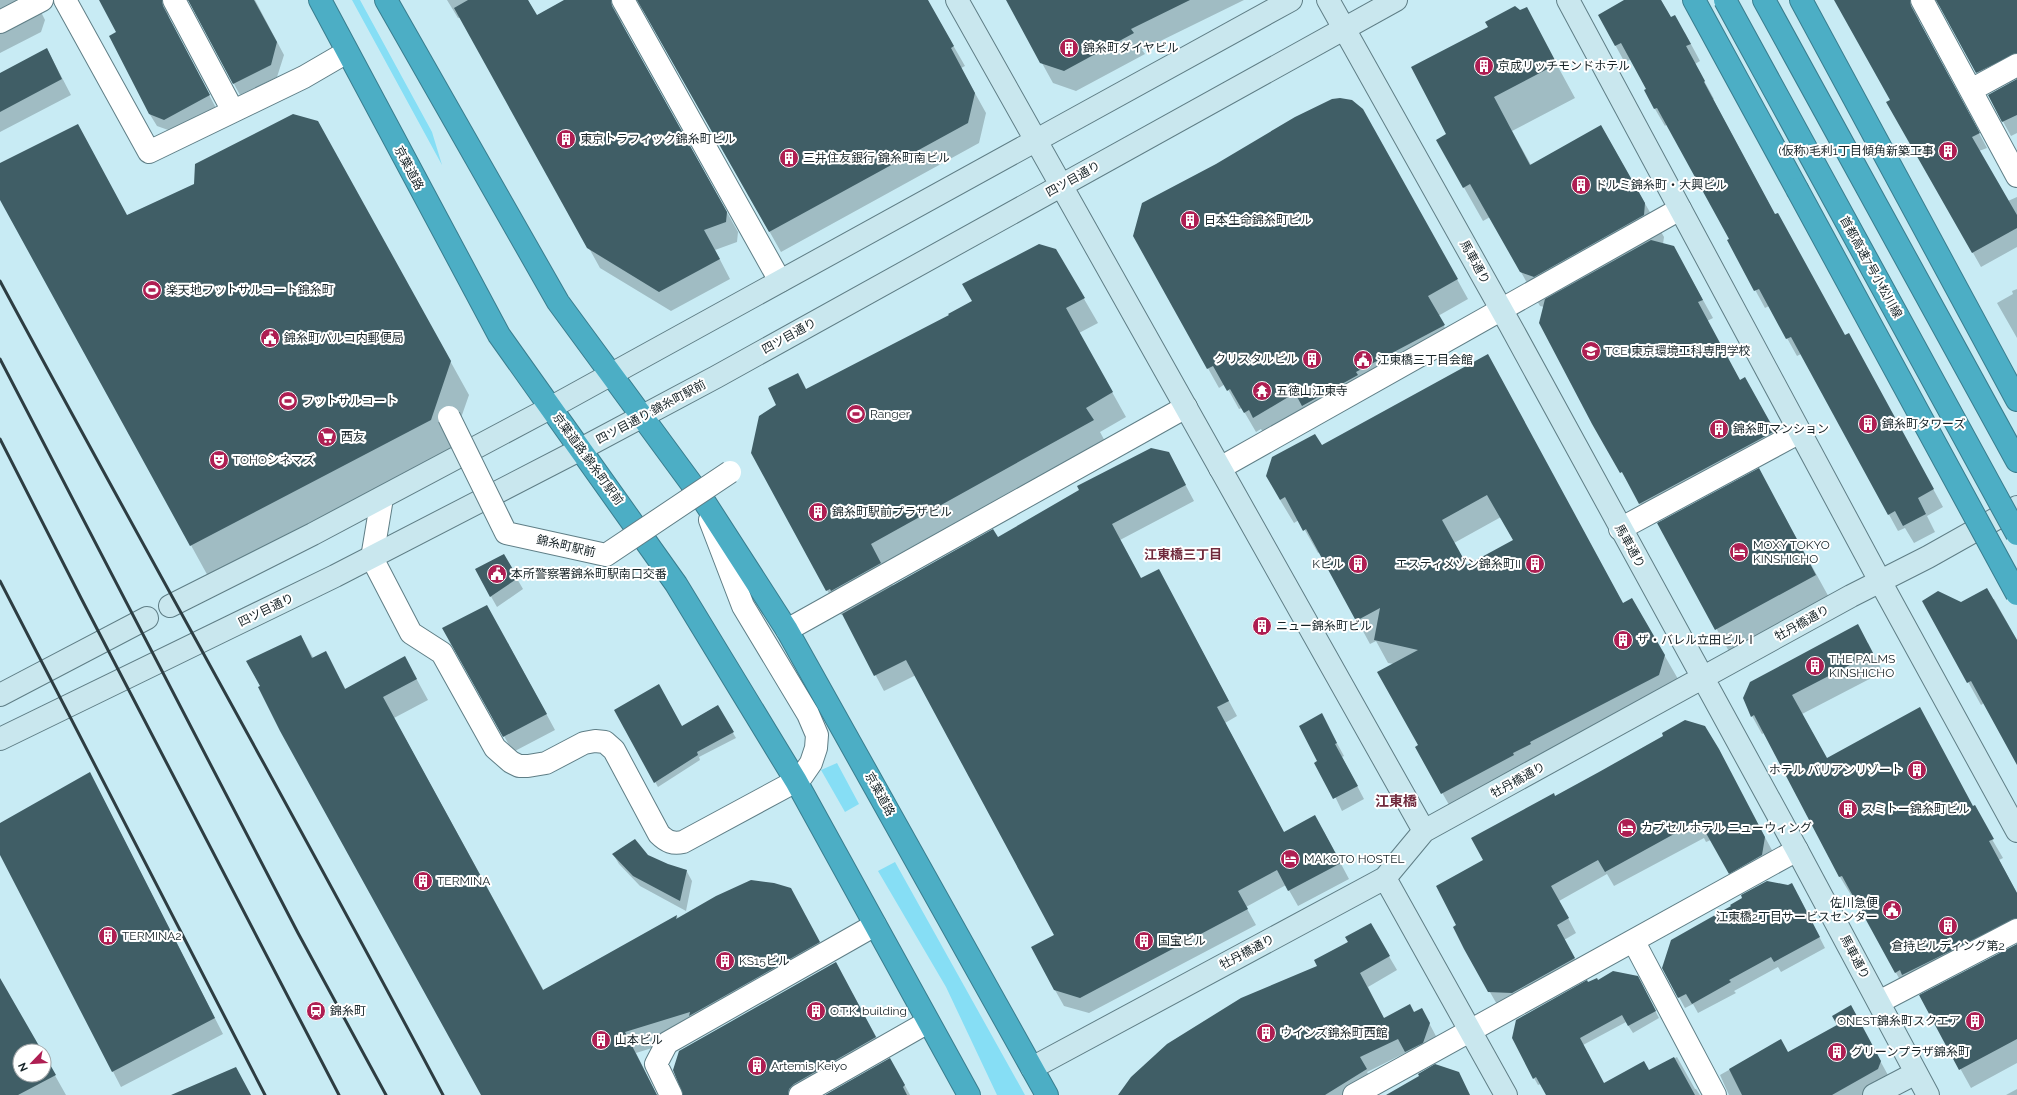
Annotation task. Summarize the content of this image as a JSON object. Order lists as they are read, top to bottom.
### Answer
{
  "streets": {
    "highway": ["京葉道路", "首都高速7号小松川線", "京葉道路;錦糸町駅前"],
    "street": [
      "四ツ目通り",
      "馬車通り",
      "四ツ目通り;錦糸町駅前",
      "錦糸町駅前",
      "牡丹橋通り"
    ]
  },
  "crossings": [
    ["京葉道路", "京葉道路;錦糸町駅前"],
    ["京葉道路", "牡丹橋通り"],
    ["四ツ目通り", "馬車通り"],
    ["四ツ目通り", "四ツ目通り;錦糸町駅前"],
    ["馬車通り", "牡丹橋通り"],
    ["四ツ目通り;錦糸町駅前", "京葉道路;錦糸町駅前"]
  ],
  "districts": ["江東橋三丁目", "江東橋"],
  "places": {
    "building": [
      "錦糸町ダイヤビル",
      "京成リッチモンドホテル",
      "東京トラフィック錦糸町ビル",
      "(仮称)毛利1丁目傾角新築工事",
      "三井住友銀行 錦糸町南ビル",
      "ドルミ錦糸町・大興ビル",
      "日本生命錦糸町ビル",
      "クリスタルビル",
      "錦糸町タワーズ",
      "錦糸町マンション",
      "錦糸町駅前プラザビル",
      "Kビル",
      "エスティメゾン錦糸町II",
      "ニュー錦糸町ビル",
      "ザ・バレル立田ビルⅠ",
      "THE PALMS KINSHICHO",
      "ホテル バリアンリゾート",
      "スミトー錦糸町ビル",
      "TERMINA",
      "倉持ビルディング第2",
      "TERMINA2",
      "国宝ビル",
      "KS15ビル",
      "O.T.K. building",
      "ONEST錦⽷町スクエア",
      "ウインズ錦糸町西館",
      "山本ビル",
      "グリーンプラザ錦糸町",
      "Artemis Keiyo"
    ],
    "sports": ["楽天地フットサルコート錦糸町", "フットサルコート", "Ranger"],
    "public building": [
      "錦糸町パルコ内郵便局",
      "江東橋三丁目会館",
      "本所警察署錦糸町駅南口交番",
      "佐川急便 江東橋2丁目サービスセンター"
    ],
    "school or university": ["TCE 東京環境工科専門学校"],
    "temple": ["五徳山江東寺"],
    "supermarket": ["西友"],
    "theatre": ["TOHOシネマズ"],
    "hotel": ["MOXY TOKYO KINSHICHO", "カプセルホテル ニューウィング", "MAKOTO HOSTEL"],
    "station": ["錦糸町"]
  },
  "north": "bottom left"
}
